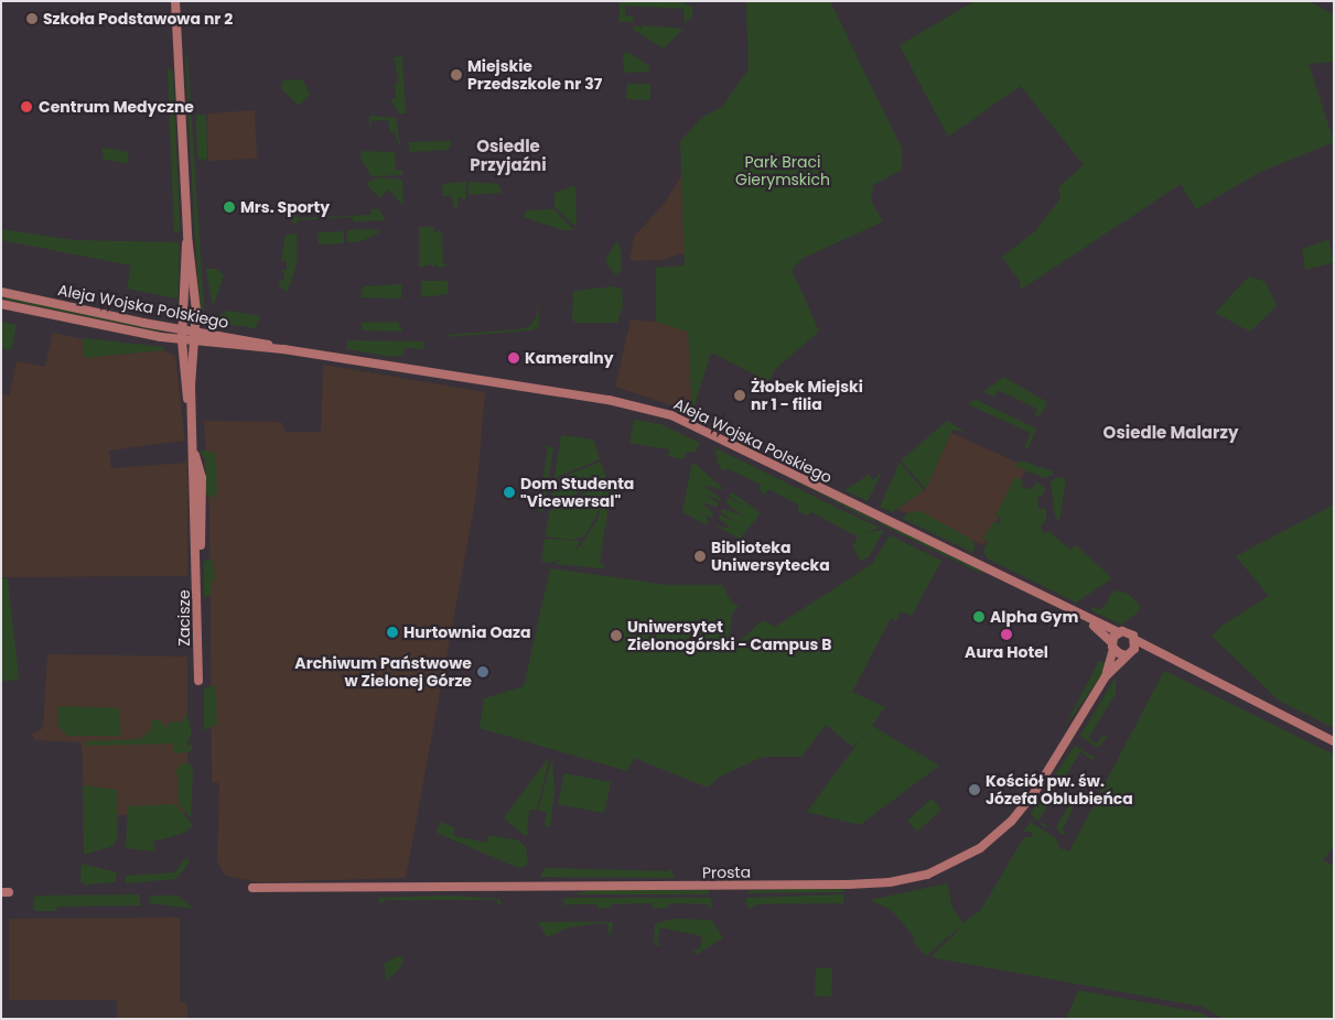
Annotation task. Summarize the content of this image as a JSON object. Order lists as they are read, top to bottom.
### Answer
{
  "streets": {
    "street": ["Aleja Wojska Polskiego", "Zacisze", "Prosta"]
  },
  "crossings": [
    ["Aleja Wojska Polskiego", "Zacisze"],
    ["Aleja Wojska Polskiego", "Prosta"]
  ],
  "districts": ["Osiedle Przyjaźni", "Osiedle Malarzy"],
  "parks": ["Park Braci Gierymskich"],
  "places": [
    "Szkoła Podstawowa nr 2",
    "Miejskie Przedszkole nr 37",
    "Centrum Medyczne",
    "Mrs. Sporty",
    "Kameralny",
    "Żłobek Miejski nr 1 - filia",
    "Dom Studenta \"Vicewersal\"",
    "Biblioteka Uniwersytecka",
    "Alpha Gym",
    "Hurtownia Oaza",
    "Aura Hotel",
    "Uniwersytet Zielonogórski - Campus B",
    "Archiwum Państwowe w Zielonej Górze",
    "Kościół pw. św. Józefa Oblubieńca"
  ]
}
